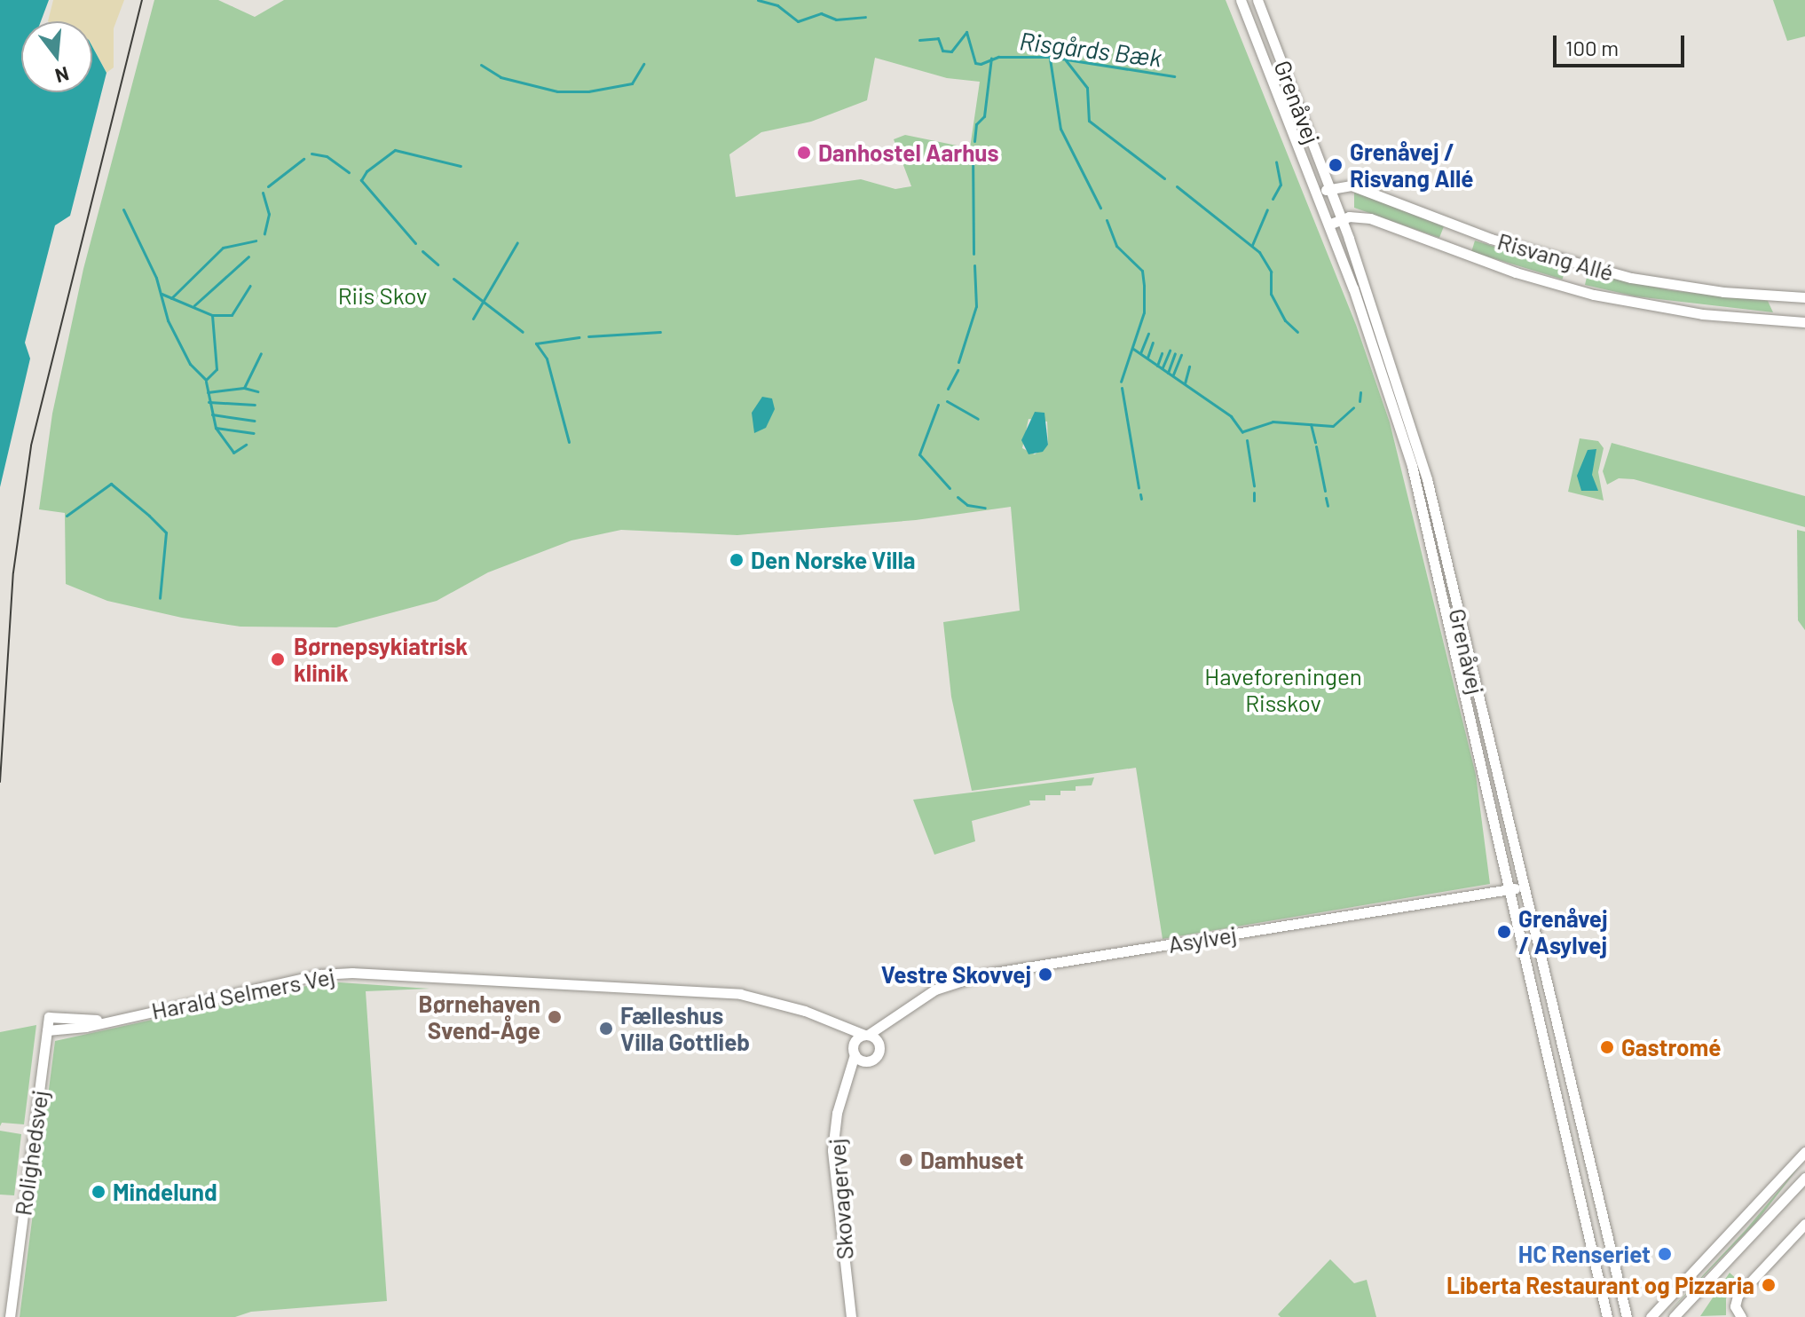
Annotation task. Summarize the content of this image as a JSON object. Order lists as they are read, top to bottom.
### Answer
{
  "streets": {
    "street": [
      "Grenåvej",
      "Risvang Allé",
      "Asylvej",
      "Harald Selmers Vej",
      "Rolighedsvej",
      "Skovagervej"
    ]
  },
  "crossings": [
    ["Grenåvej", "Risvang Allé"],
    ["Grenåvej", "Asylvej"],
    ["Asylvej", "Harald Selmers Vej"],
    ["Asylvej", "Skovagervej"],
    ["Harald Selmers Vej", "Rolighedsvej"],
    ["Harald Selmers Vej", "Skovagervej"]
  ],
  "water": ["Risgårds Bæk"],
  "parks": ["Riis Skov", "Haveforeningen Risskov"],
  "places": [
    "Danhostel Aarhus",
    "Grenåvej / Risvang Allé",
    "Den Norske Villa",
    "Børnepsykiatrisk klinik",
    "Grenåvej / Asylvej",
    "Vestre Skovvej",
    "Børnehaven Svend-Åge",
    "Fælleshus Villa Gottlieb",
    "Gastromé",
    "Damhuset",
    "Mindelund",
    "HC Renseriet",
    "Liberta Restaurant og Pizzaria"
  ],
  "scale_bar": "100 m",
  "north": "bottom"
}
